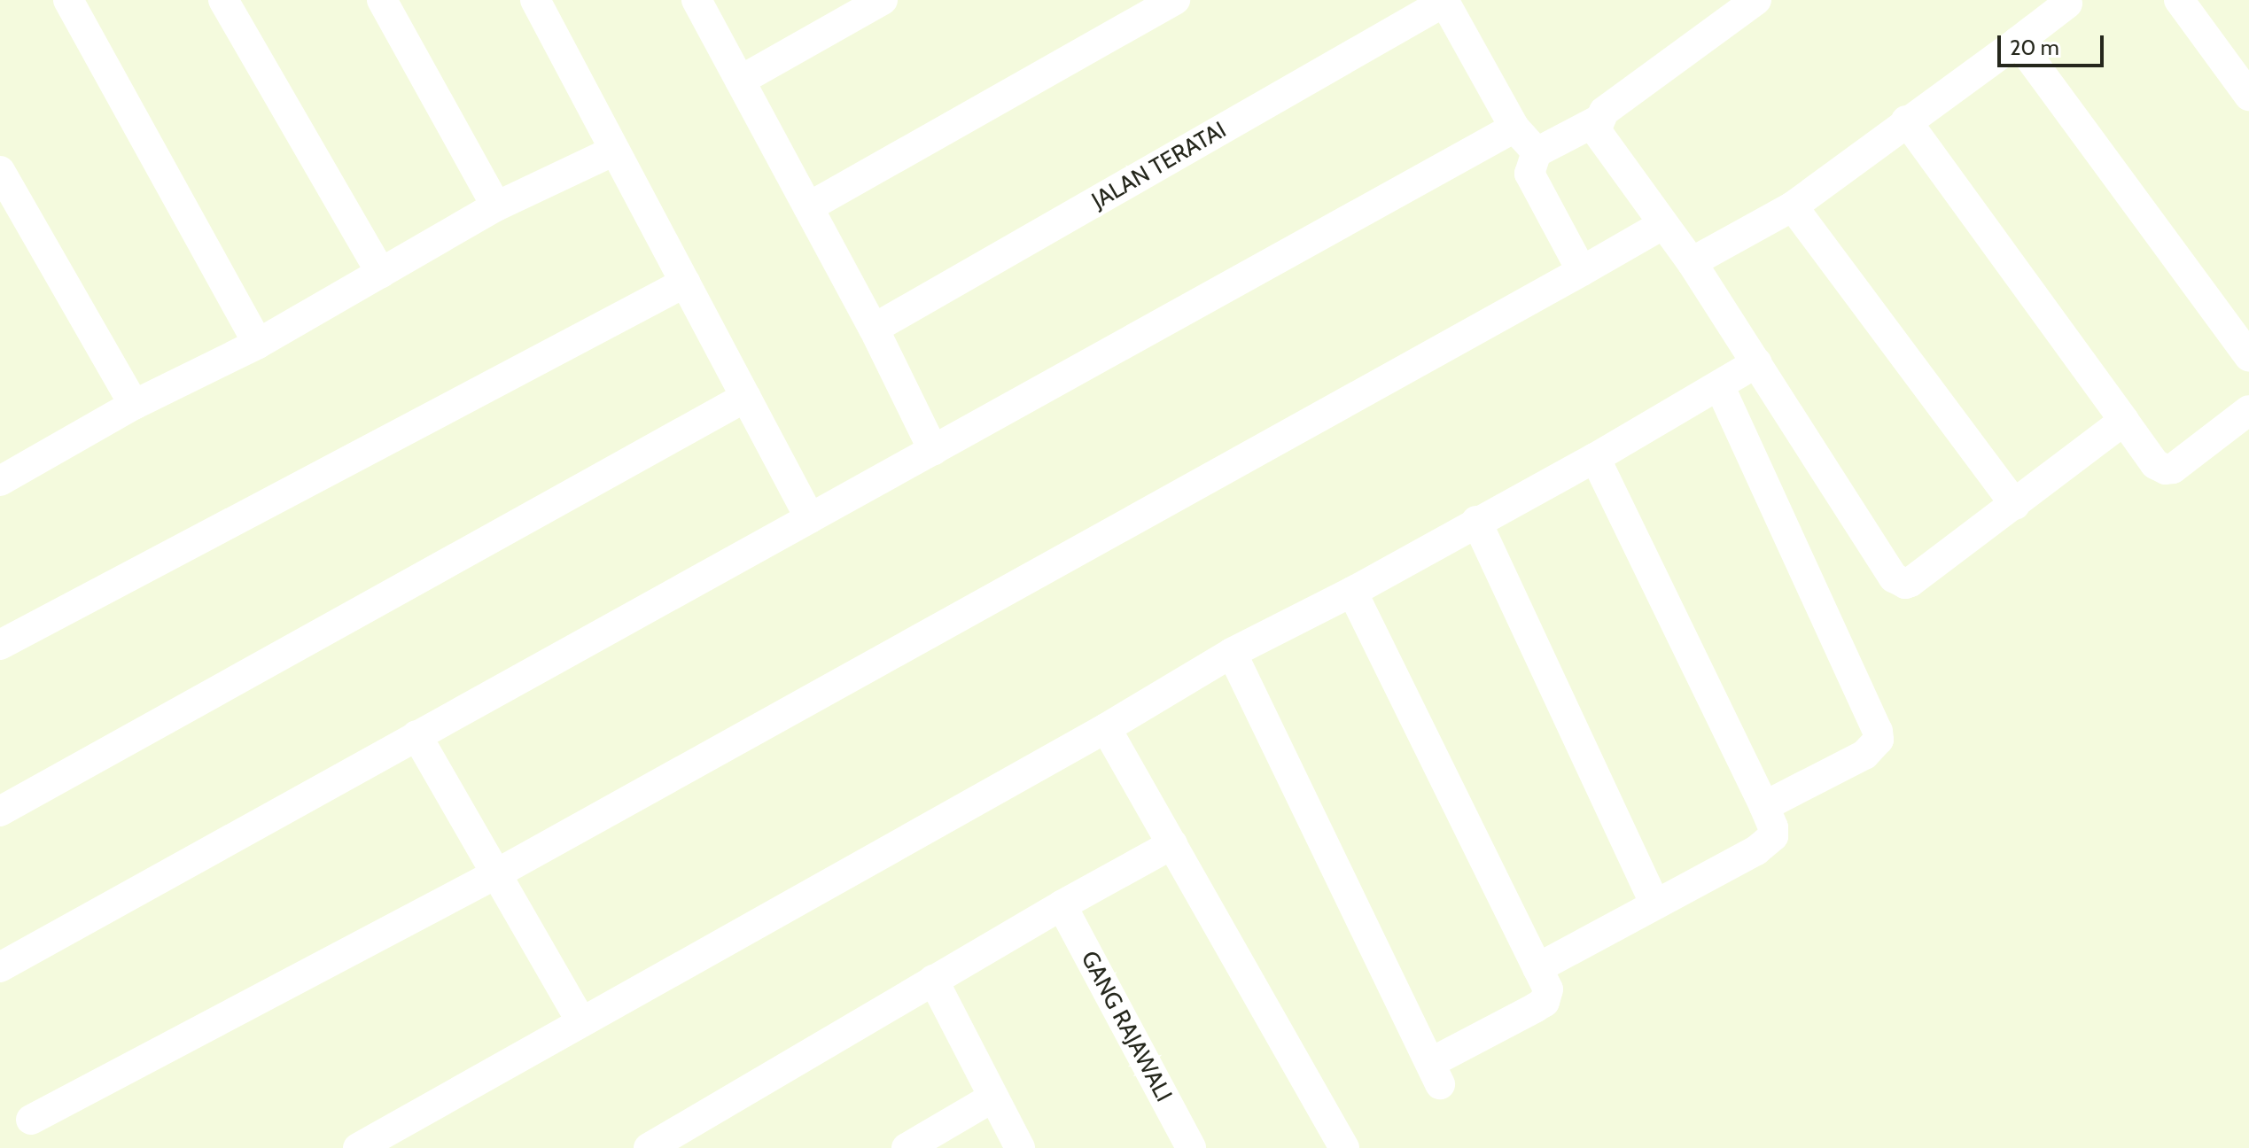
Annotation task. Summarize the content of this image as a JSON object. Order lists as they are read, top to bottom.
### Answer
{
  "streets": {
    "street": ["JALAN TERATAI", "GANG RAJAWALI"]
  },
  "scale_bar": "20 m"
}
